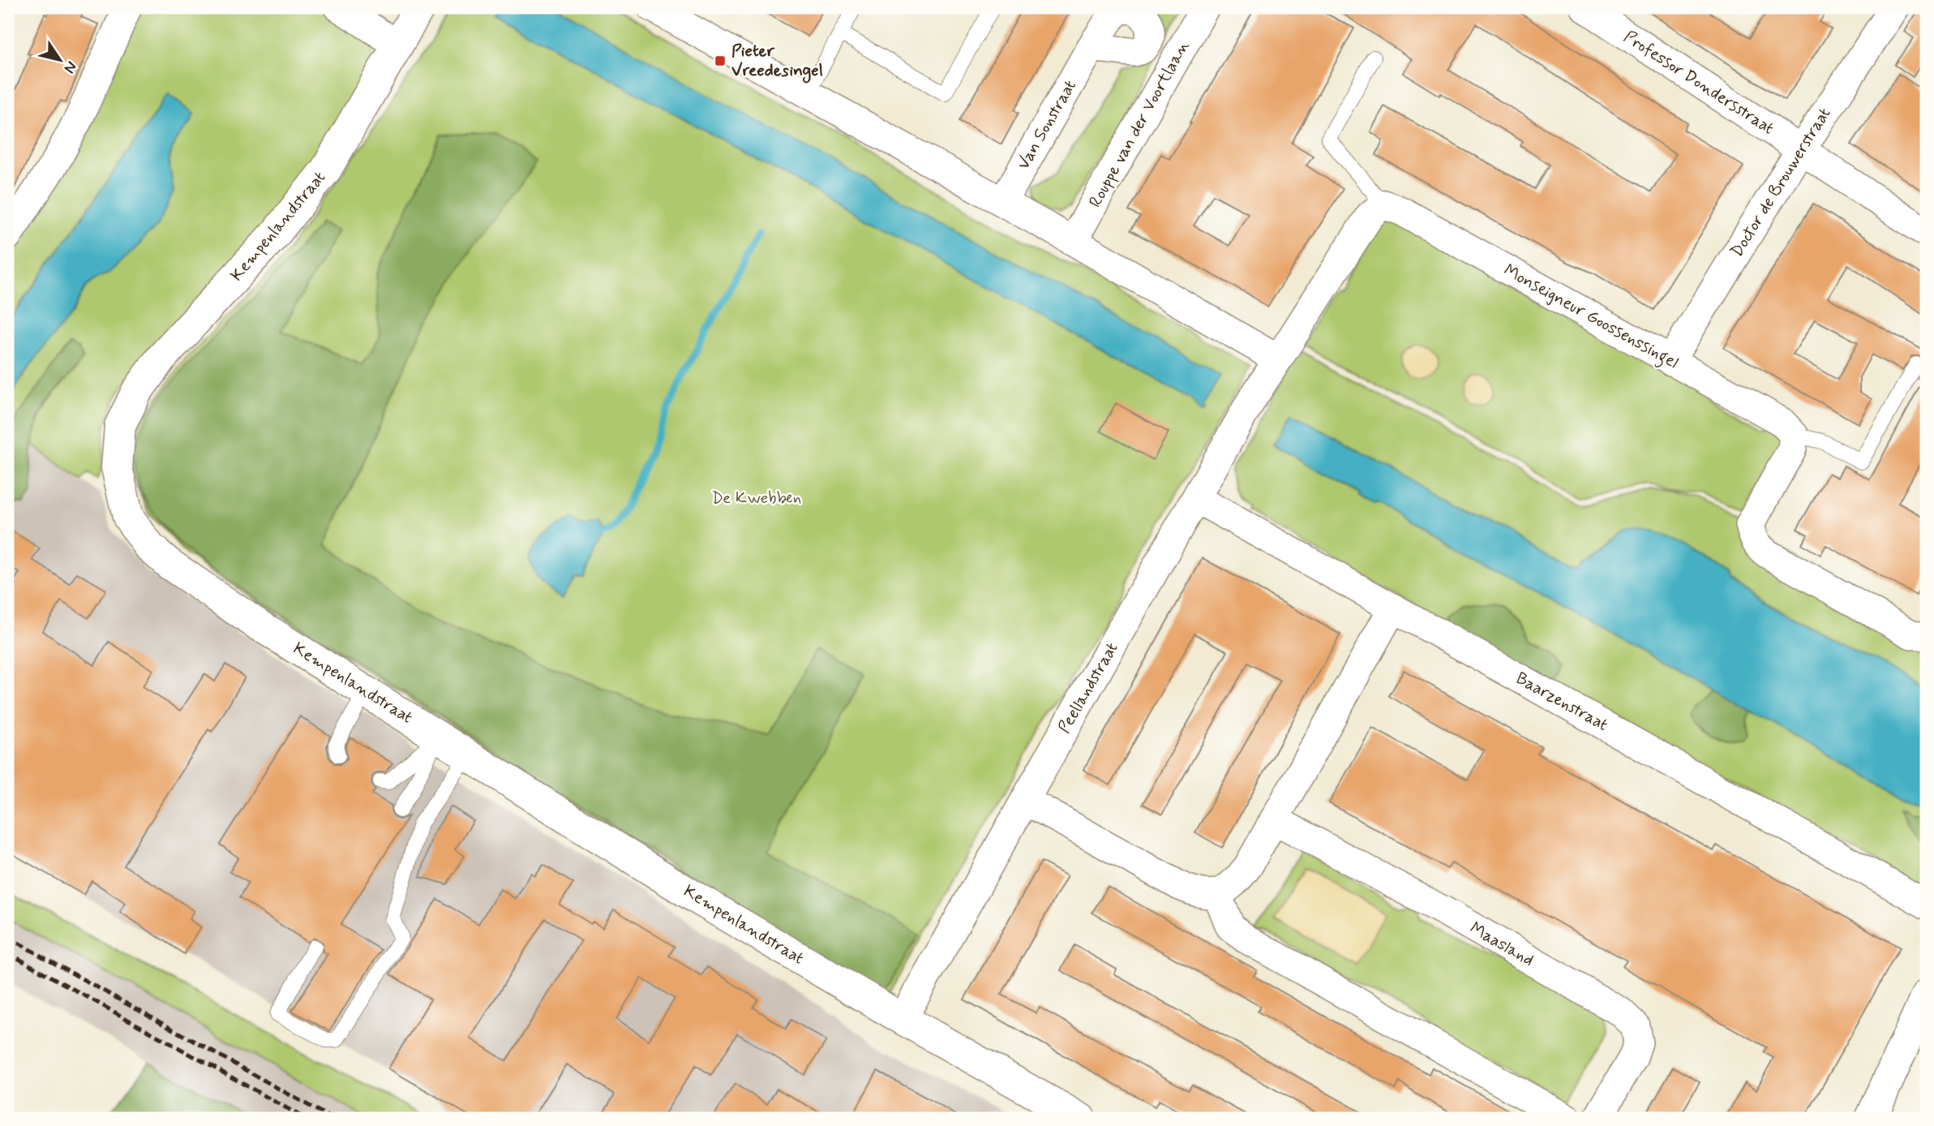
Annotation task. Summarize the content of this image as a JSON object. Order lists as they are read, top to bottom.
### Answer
{
  "streets": {
    "street": [
      "Professor Dondersstraat",
      "Rouppe van der Voortlaan",
      "Van Sonstraat",
      "Doctor de Brouwerstraat",
      "Kempenlandstraat",
      "Monseigneur Goossenssingel",
      "Peellandstraat",
      "Baarzenstraat",
      "Maasland"
    ]
  },
  "crossings": [
    ["Professor Dondersstraat", "Doctor de Brouwerstraat"],
    ["Doctor de Brouwerstraat", "Monseigneur Goossenssingel"],
    ["Kempenlandstraat", "Peellandstraat"],
    ["Peellandstraat", "Baarzenstraat"]
  ],
  "parks": ["De Kwebben"],
  "places": {
    "transit": ["Pieter Vreedesingel"]
  },
  "north": "bottom right"
}
